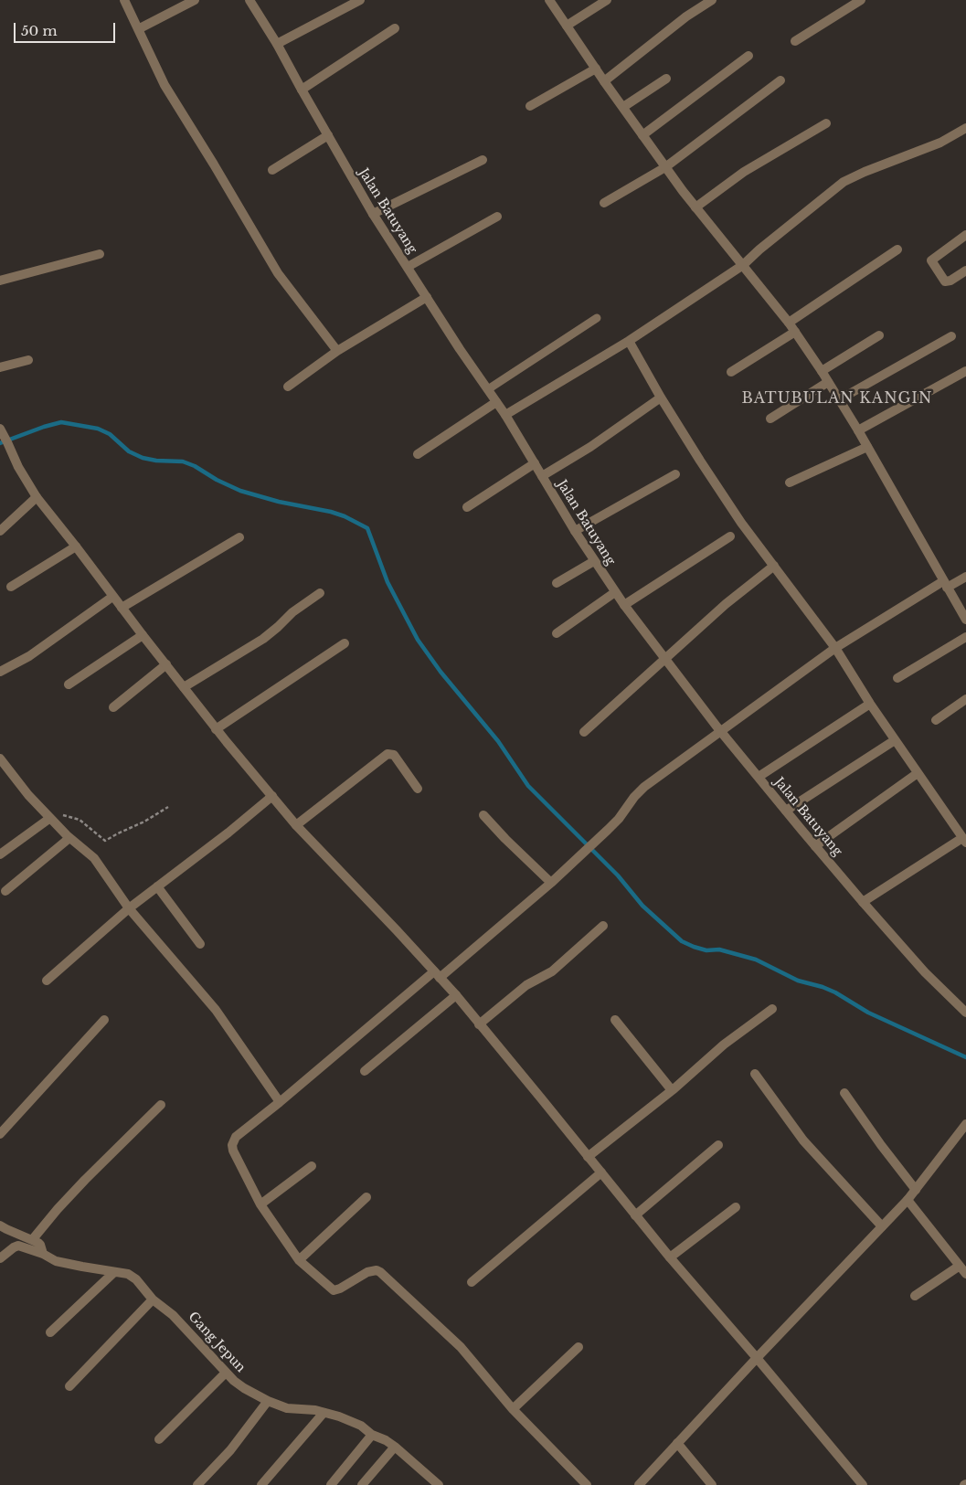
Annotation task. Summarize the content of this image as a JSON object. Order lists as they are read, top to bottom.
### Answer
{
  "streets": {
    "street": ["Jalan Batuyang", "Gang Jepun"]
  },
  "districts": ["BATUBULAN KANGIN"],
  "scale_bar": "50 m"
}
